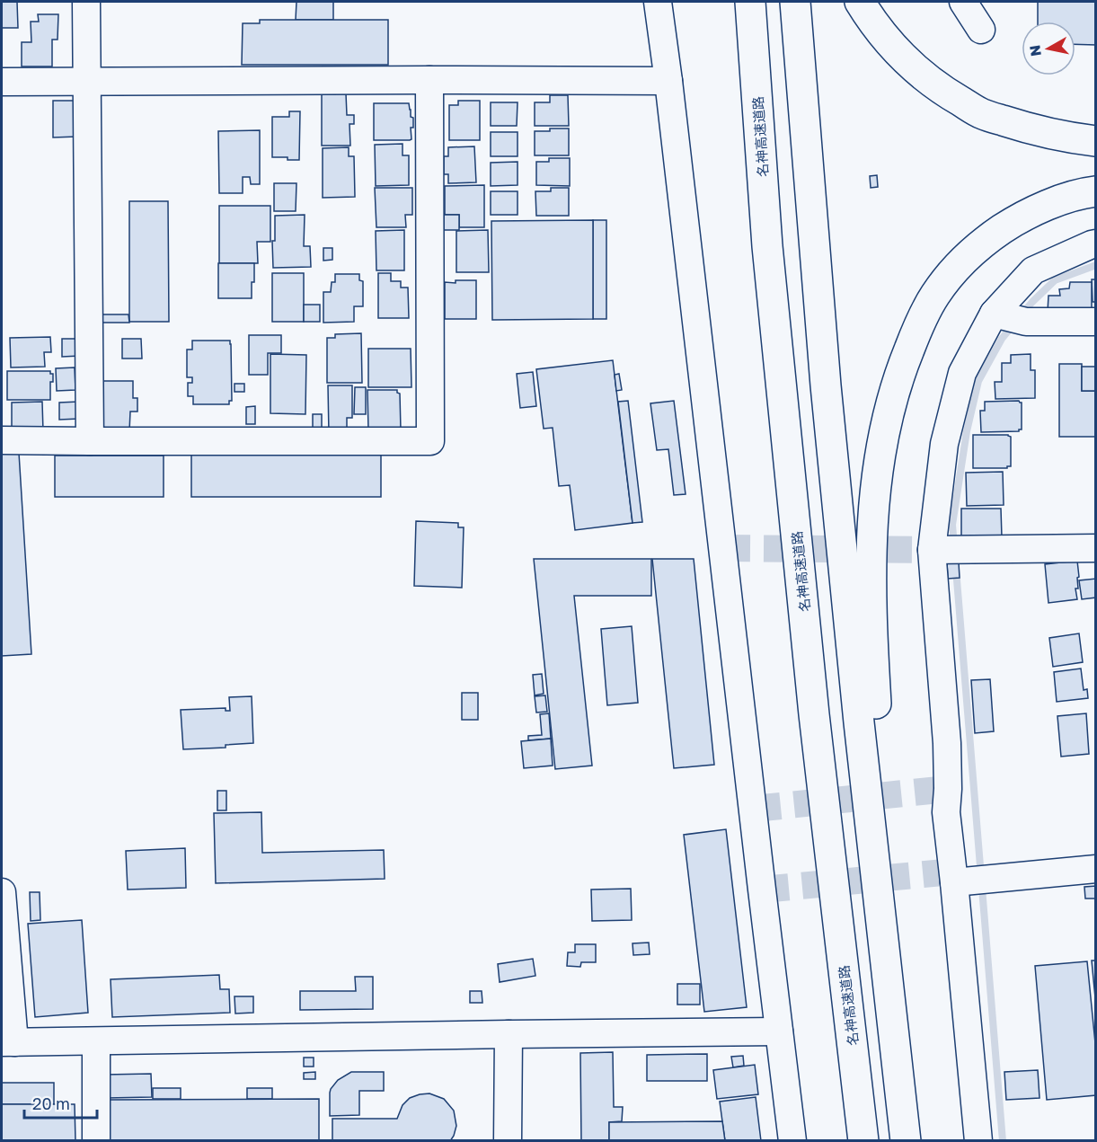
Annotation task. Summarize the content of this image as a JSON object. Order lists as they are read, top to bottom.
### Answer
{
  "streets": {
    "highway": ["名神高速道路"]
  },
  "scale_bar": "20 m",
  "north": "left"
}
